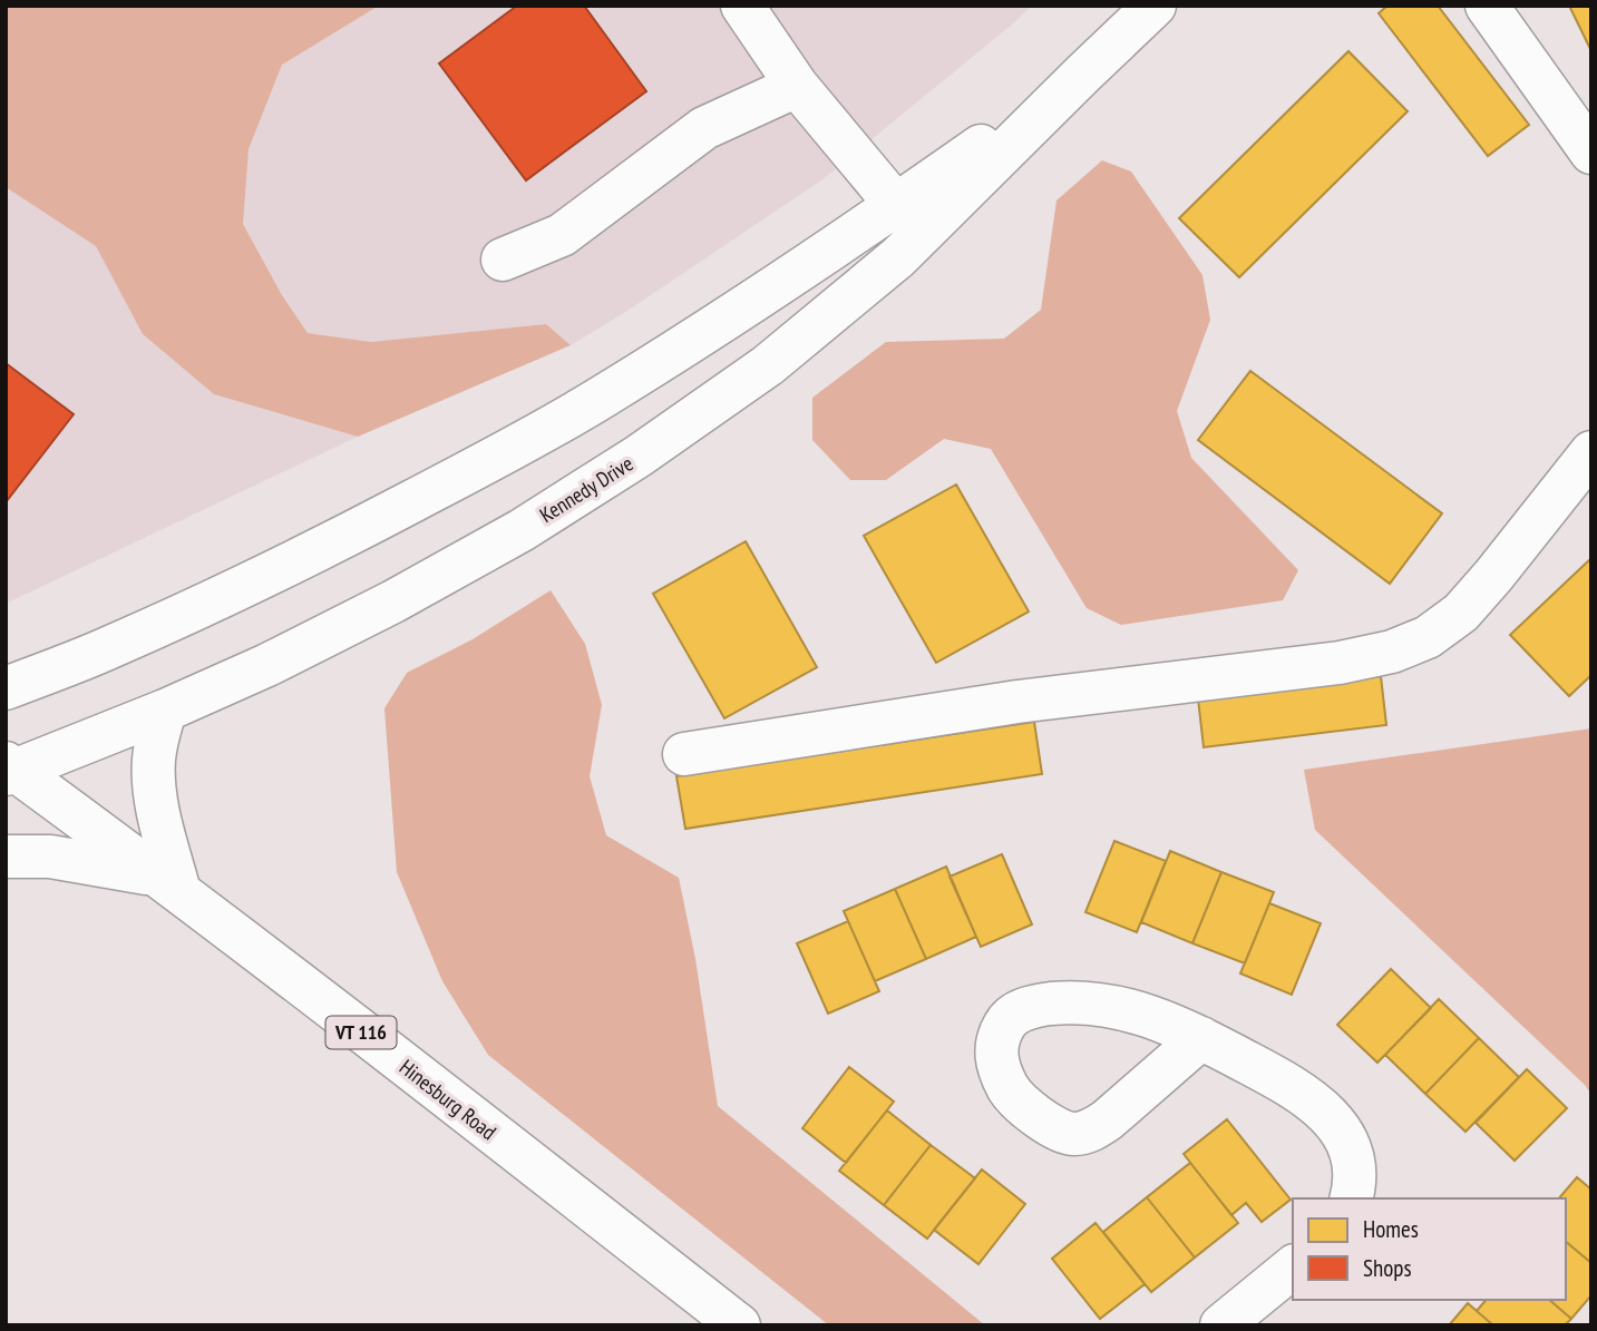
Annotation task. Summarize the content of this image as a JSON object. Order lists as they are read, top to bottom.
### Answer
{
  "streets": {
    "main road": ["Kennedy Drive", "VT 116", "Hinesburg Road"]
  },
  "crossings": [
    ["Kennedy Drive", "Hinesburg Road"]
  ],
  "legend": ["Homes", "Shops"]
}
